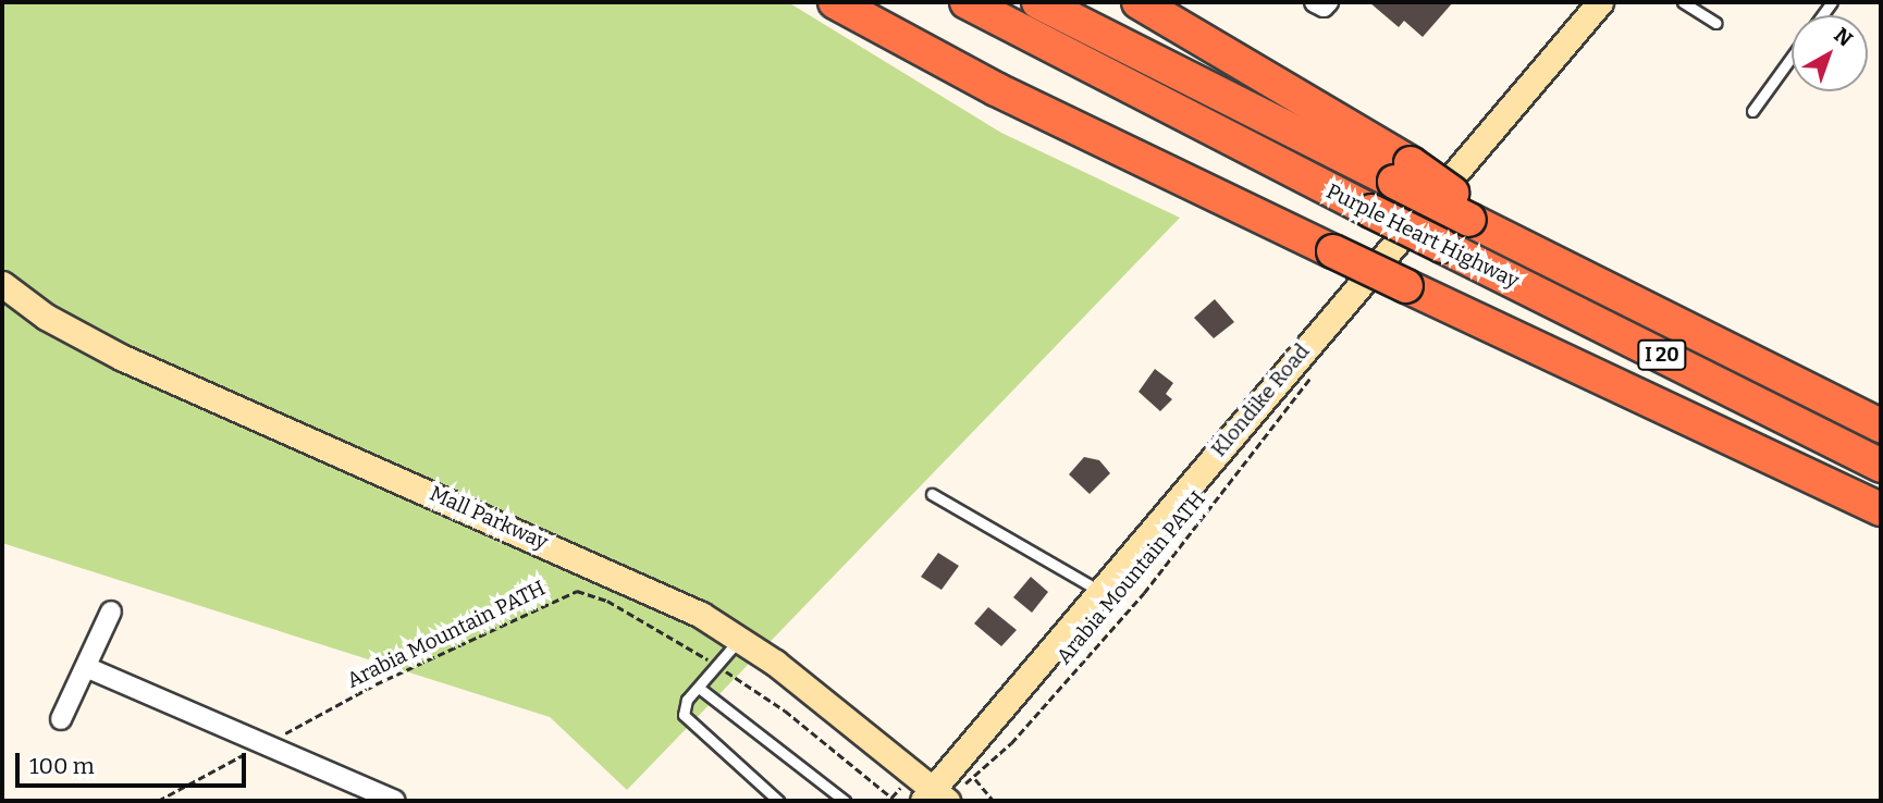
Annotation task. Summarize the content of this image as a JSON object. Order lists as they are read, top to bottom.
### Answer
{
  "streets": {
    "highway": ["Purple Heart Highway", "I 20"],
    "street": ["Klondike Road", "Mall Parkway"],
    "path": ["Arabia Mountain PATH"]
  },
  "crossings": [
    ["Klondike Road", "Mall Parkway"]
  ],
  "scale_bar": "100 m",
  "north": "top right"
}
